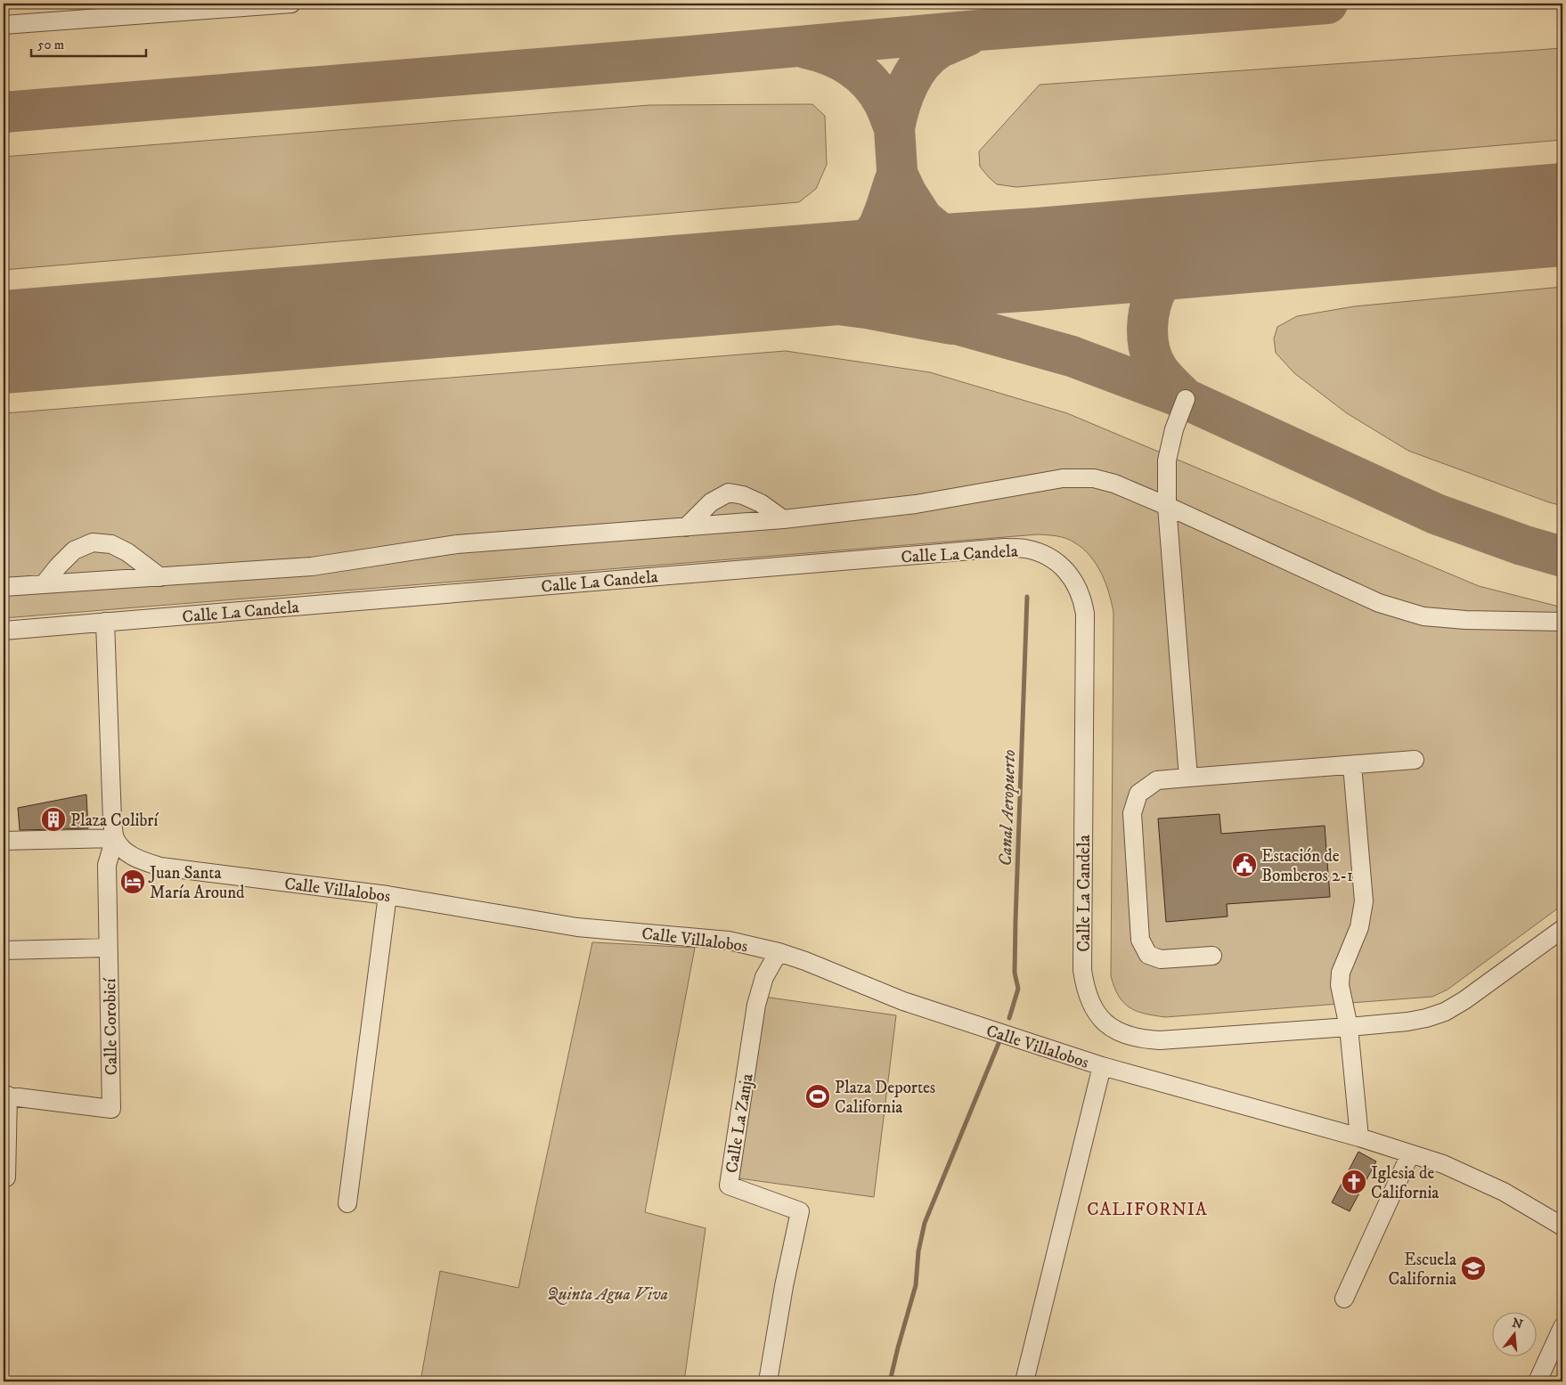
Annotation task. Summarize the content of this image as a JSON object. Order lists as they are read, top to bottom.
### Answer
{
  "streets": {
    "street": [
      "Calle La Candela",
      "Calle Villalobos",
      "Calle Corobicí",
      "Calle La Zanja"
    ]
  },
  "crossings": [
    ["Calle Villalobos", "Calle Corobicí"],
    ["Calle Villalobos", "Calle La Zanja"]
  ],
  "districts": ["CALIFORNIA"],
  "water": ["Canal Aeropuerto"],
  "parks": ["Quinta Agua Viva"],
  "places": {
    "building": ["Plaza Colibrí"],
    "public building": ["Estación de Bomberos 2-1"],
    "hotel": ["Juan Santa María Around"],
    "sports": ["Plaza Deportes California"],
    "church": ["Iglesia de California"],
    "school or university": ["Escuela California"]
  },
  "scale_bar": "50 m",
  "north": "top"
}
